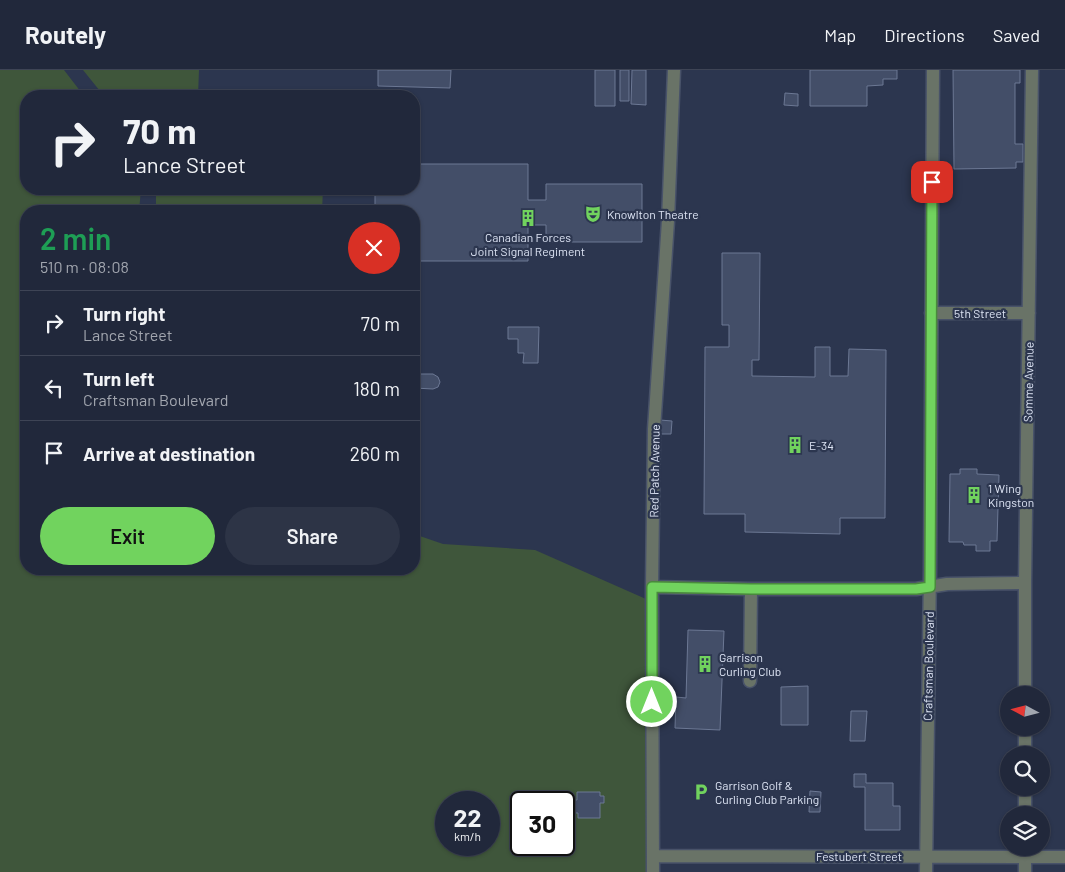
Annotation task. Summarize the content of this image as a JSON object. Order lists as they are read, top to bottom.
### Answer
{
  "streets": {
    "street": [
      "5th Street",
      "Somme Avenue",
      "Red Patch Avenue",
      "Craftsman Boulevard",
      "Festubert Street"
    ]
  },
  "crossings": [
    ["5th Street", "Somme Avenue"],
    ["5th Street", "Craftsman Boulevard"],
    ["Red Patch Avenue", "Festubert Street"],
    ["Craftsman Boulevard", "Festubert Street"]
  ],
  "places": {
    "theatre": ["Knowlton Theatre"],
    "building": [
      "Canadian Forces Joint Signal Regiment",
      "E-34",
      "1 Wing Kingston",
      "Garrison Curling Club"
    ],
    "parking": ["Garrison Golf & Curling Club Parking"]
  },
  "north": "left",
  "page": {
    "header": "Routely",
    "nav": ["Map", "Directions", "Saved"],
    "turn": ["70 m", "Lance Street"],
    "heading": ["2 min", "510 m · 08:08"],
    "list": [
      {
        "name": "Turn right",
        "note": "Lance Street",
        "value": "70 m"
      },
      {
        "name": "Turn left",
        "note": "Craftsman Boulevard",
        "value": "180 m"
      },
      {
        "name": "Arrive at destination",
        "value": "260 m"
      }
    ],
    "buttons": ["Exit", "Share"],
    "speed": "22 km/h",
    "limit": "30"
  }
}
